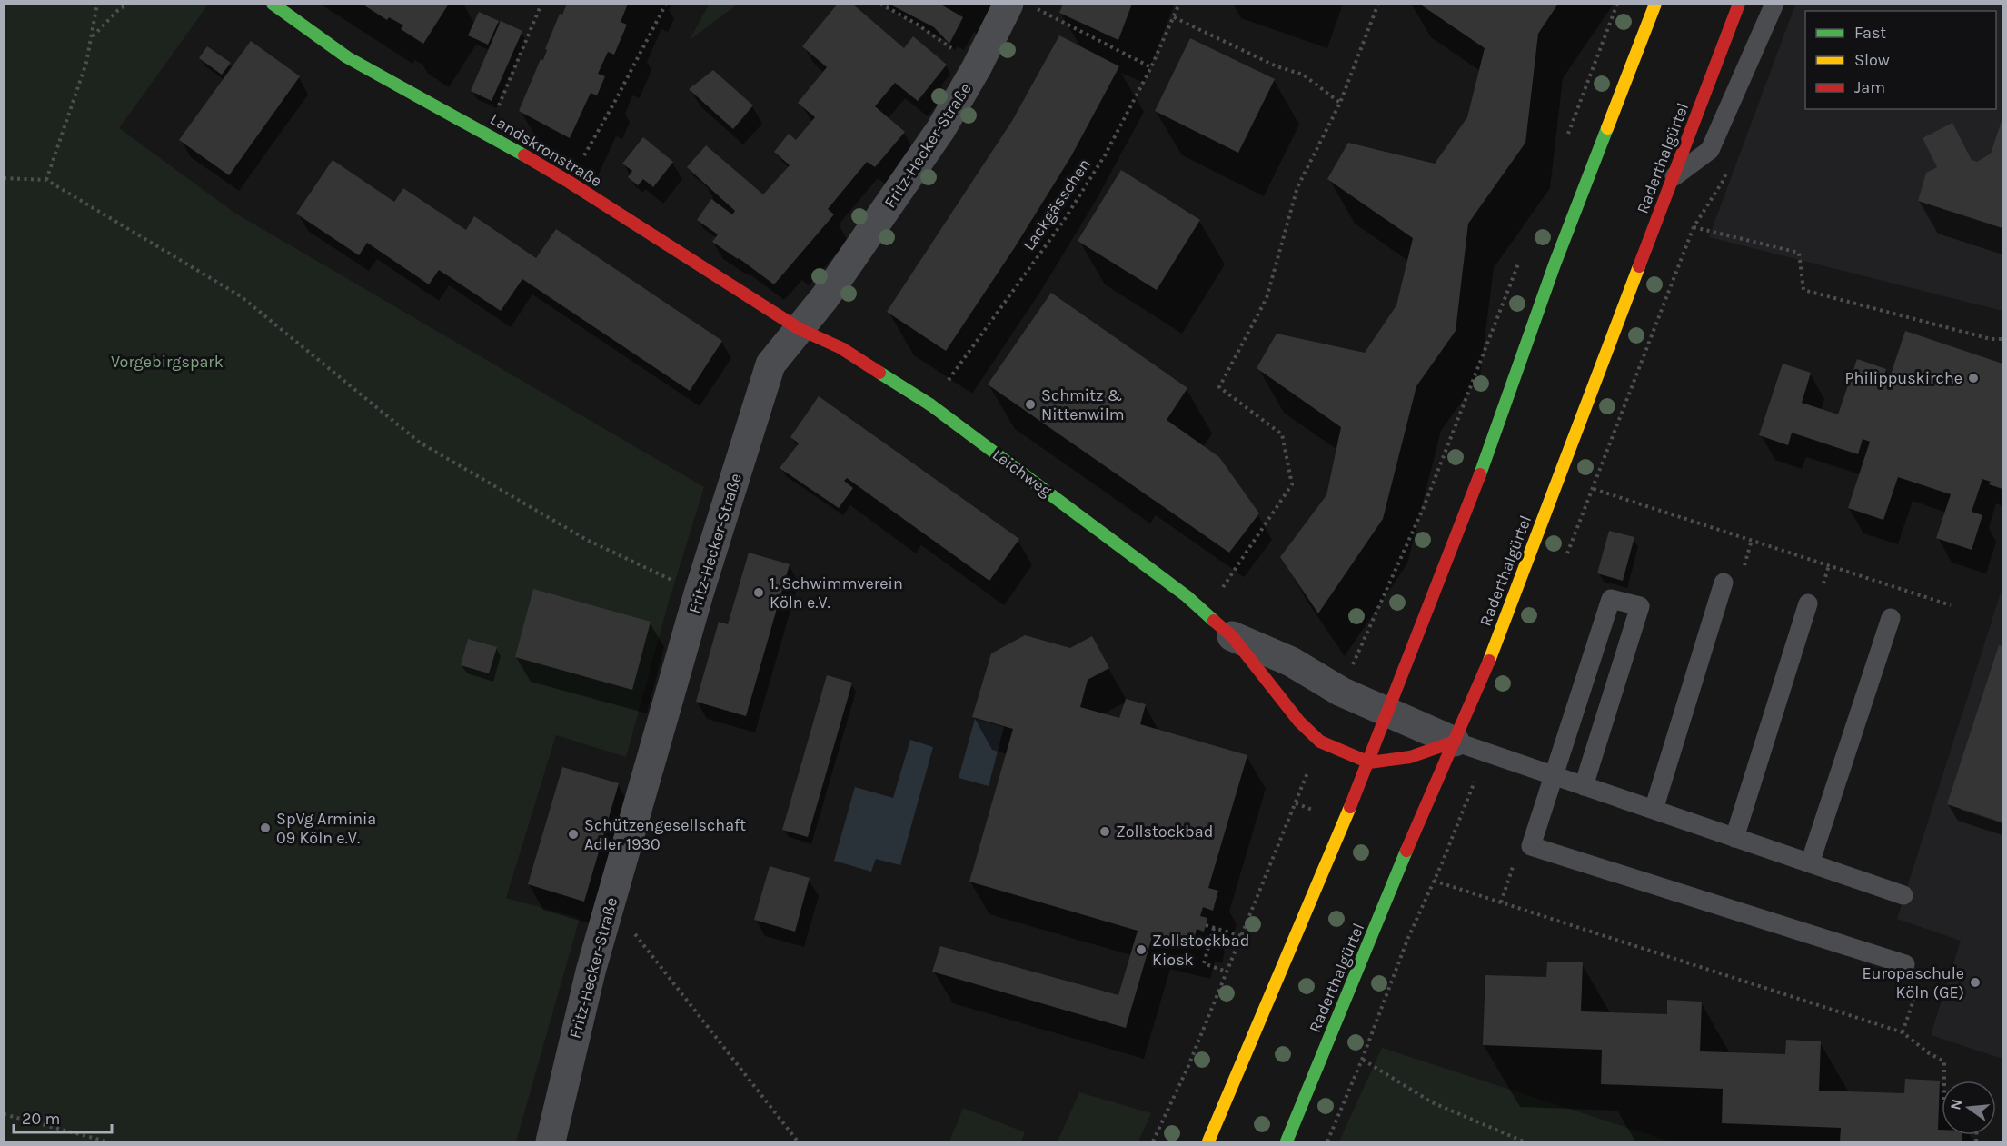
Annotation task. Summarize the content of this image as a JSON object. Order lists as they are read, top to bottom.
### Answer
{
  "streets": {
    "main road": ["Landskronstraße", "Raderthalgürtel", "Leichweg"],
    "street": ["Fritz-Hecker-Straße"],
    "path": ["Lackgässchen"]
  },
  "crossings": [
    ["Fritz-Hecker-Straße", "Landskronstraße"],
    ["Fritz-Hecker-Straße", "Leichweg"],
    ["Landskronstraße", "Leichweg"],
    ["Raderthalgürtel", "Leichweg"],
    ["Lackgässchen", "Leichweg"]
  ],
  "parks": ["Vorgebirgspark"],
  "places": [
    "Philippuskirche",
    "Schmitz & Nittenwilm",
    "1. Schwimmverein Köln e.V.",
    "SpVg Arminia 09 Köln e.V.",
    "Zollstockbad",
    "Schützengesellschaft Adler 1930",
    "Zollstockbad Kiosk",
    "Europaschule Köln (GE)"
  ],
  "legend": ["Fast", "Slow", "Jam"],
  "scale_bar": "20 m",
  "north": "left"
}
